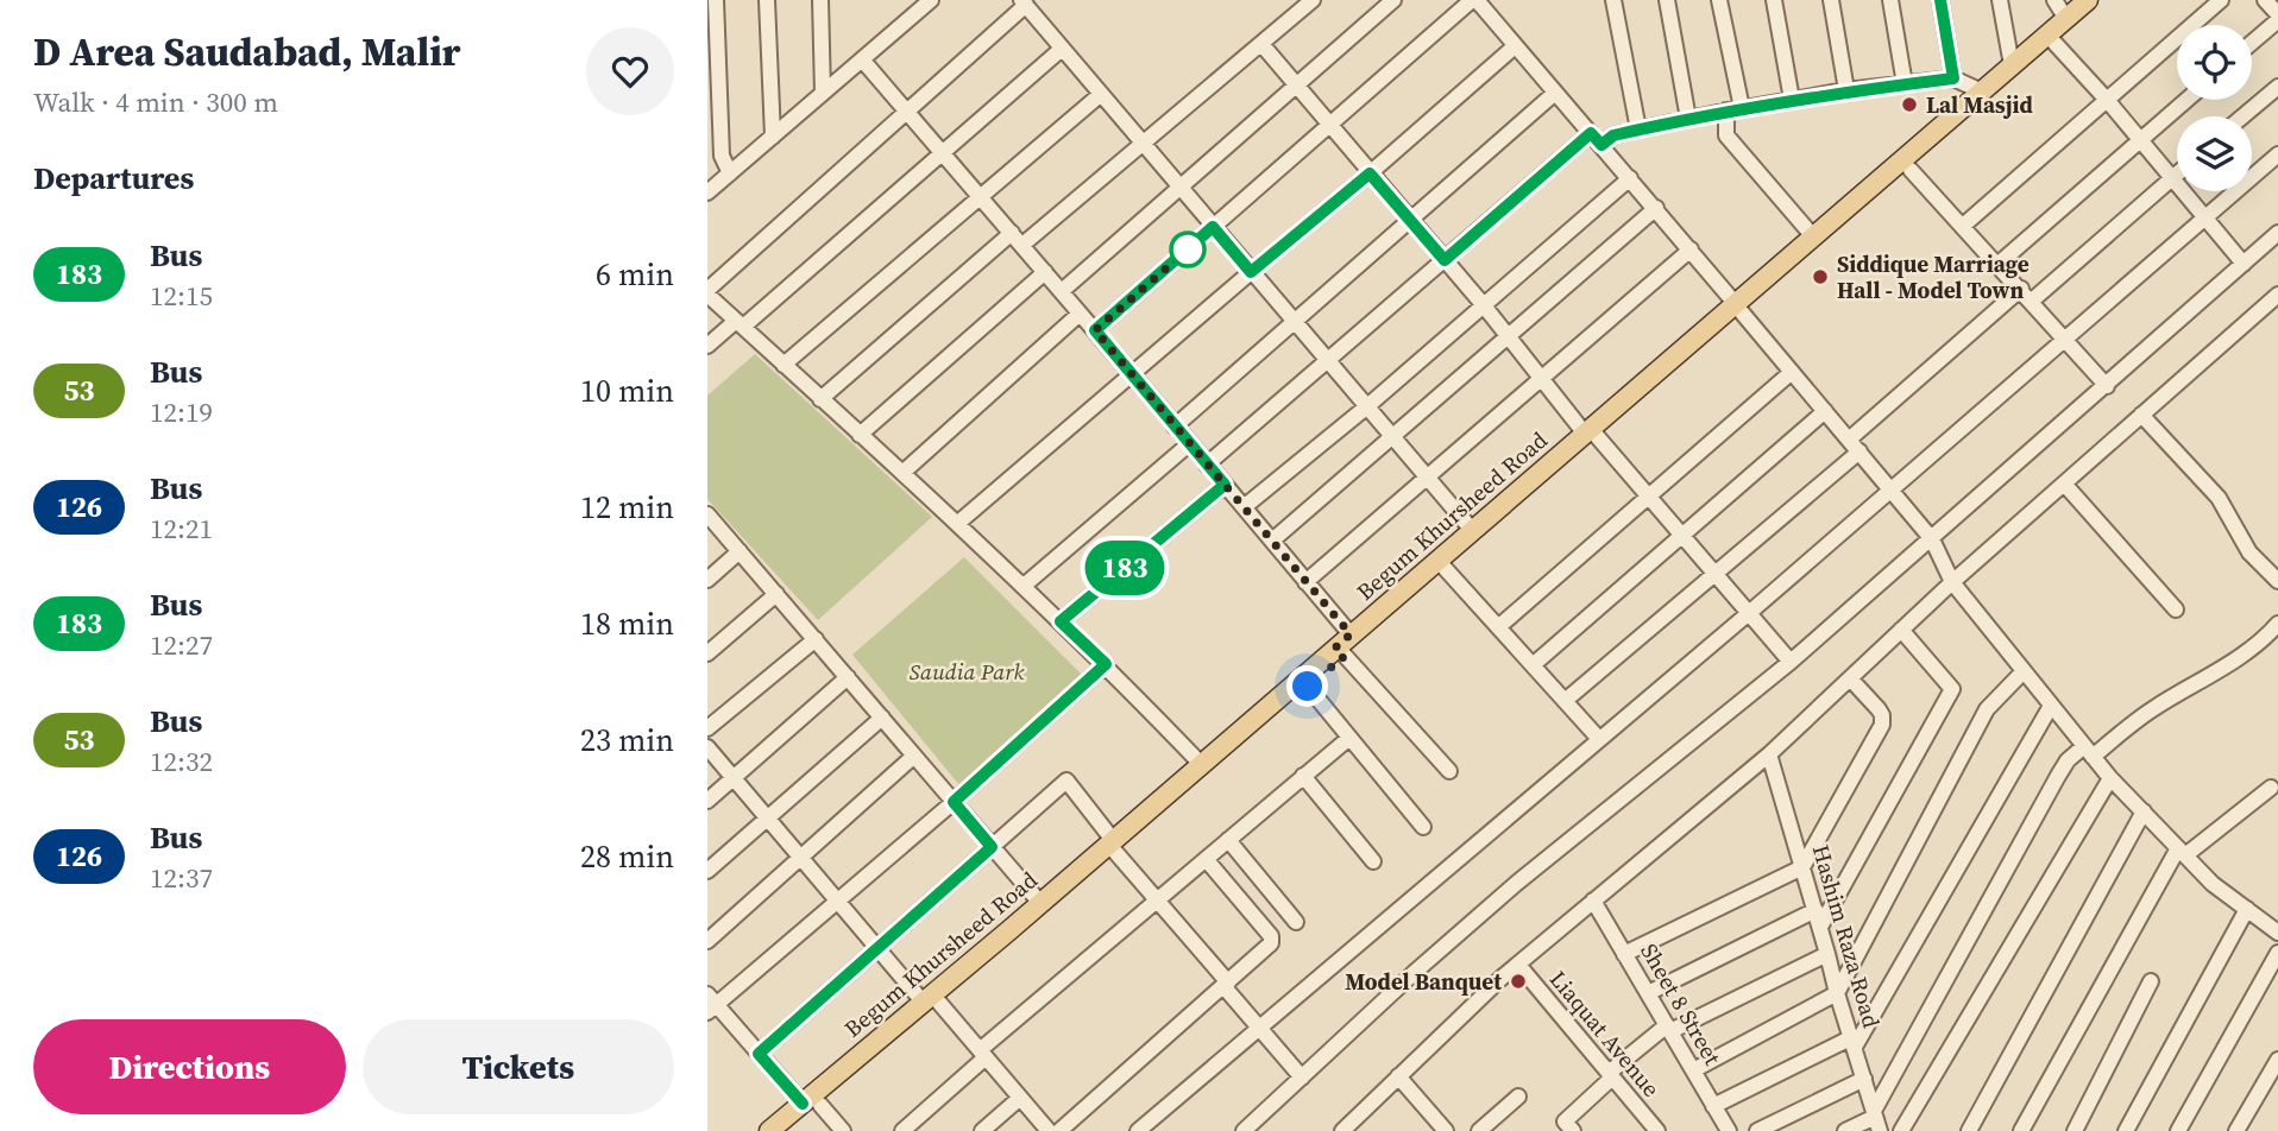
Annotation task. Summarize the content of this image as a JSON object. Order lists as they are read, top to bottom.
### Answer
{
  "streets": {
    "main road": ["Begum Khursheed Road"],
    "street": ["Hashim Raza Road", "Sheet 8 Street", "Liaquat Avenue"]
  },
  "parks": ["Saudia Park"],
  "places": ["Lal Masjid", "Siddique Marriage Hall - Model Town", "Model Banquet"],
  "lines": ["bus line 183"],
  "page": {
    "heading": [
      ["D Area Saudabad, Malir", "Walk · 4 min · 300 m"],
      "Departures"
    ],
    "on_map": "183",
    "list": [
      {
        "mark": "183",
        "name": "Bus",
        "note": "12:15",
        "value": "6 min"
      },
      {
        "mark": "53",
        "name": "Bus",
        "note": "12:19",
        "value": "10 min"
      },
      {
        "mark": "126",
        "name": "Bus",
        "note": "12:21",
        "value": "12 min"
      },
      {
        "mark": "183",
        "name": "Bus",
        "note": "12:27",
        "value": "18 min"
      },
      {
        "mark": "53",
        "name": "Bus",
        "note": "12:32",
        "value": "23 min"
      },
      {
        "mark": "126",
        "name": "Bus",
        "note": "12:37",
        "value": "28 min"
      }
    ],
    "buttons": ["Directions", "Tickets"]
  }
}
